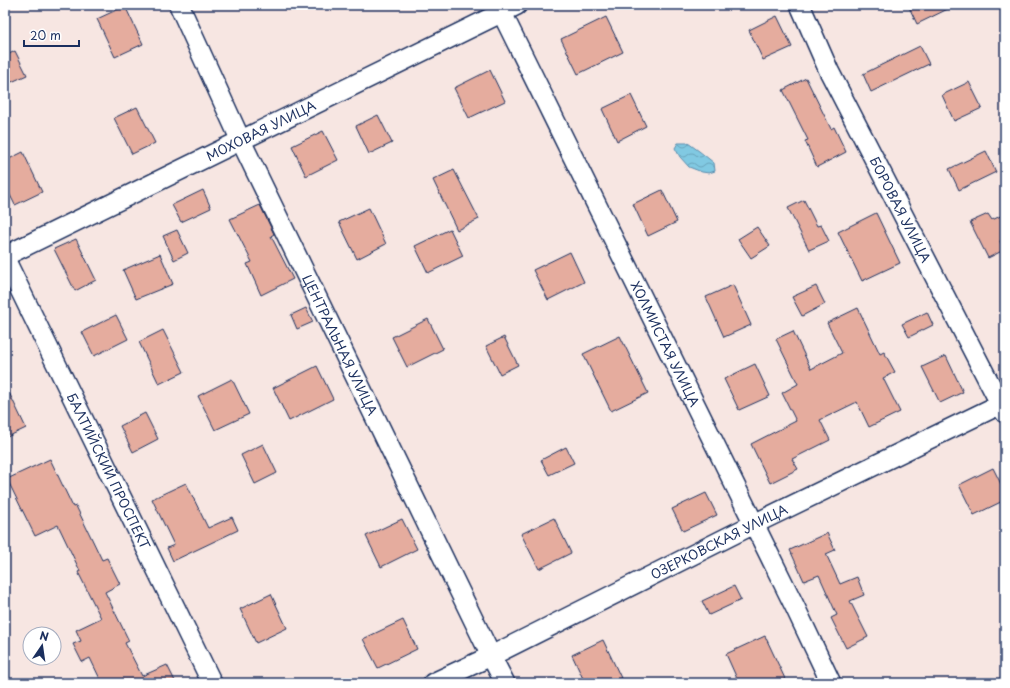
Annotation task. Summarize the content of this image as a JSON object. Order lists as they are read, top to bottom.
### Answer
{
  "streets": {
    "street": [
      "МОХОВАЯ УЛИЦА",
      "БОРОВАЯ УЛИЦА",
      "ХОЛМИСТАЯ УЛИЦА",
      "ЦЕНТРАЛЬНАЯ УЛИЦА",
      "БАЛТИЙСКИЙ ПРОСПЕКТ",
      "ОЗЕРКОВСКАЯ УЛИЦА"
    ]
  },
  "crossings": [
    ["МОХОВАЯ УЛИЦА", "ХОЛМИСТАЯ УЛИЦА"],
    ["МОХОВАЯ УЛИЦА", "ЦЕНТРАЛЬНАЯ УЛИЦА"],
    ["МОХОВАЯ УЛИЦА", "БАЛТИЙСКИЙ ПРОСПЕКТ"],
    ["БОРОВАЯ УЛИЦА", "ОЗЕРКОВСКАЯ УЛИЦА"],
    ["ХОЛМИСТАЯ УЛИЦА", "ОЗЕРКОВСКАЯ УЛИЦА"],
    ["ЦЕНТРАЛЬНАЯ УЛИЦА", "ОЗЕРКОВСКАЯ УЛИЦА"]
  ],
  "scale_bar": "20 m",
  "north": "top"
}
